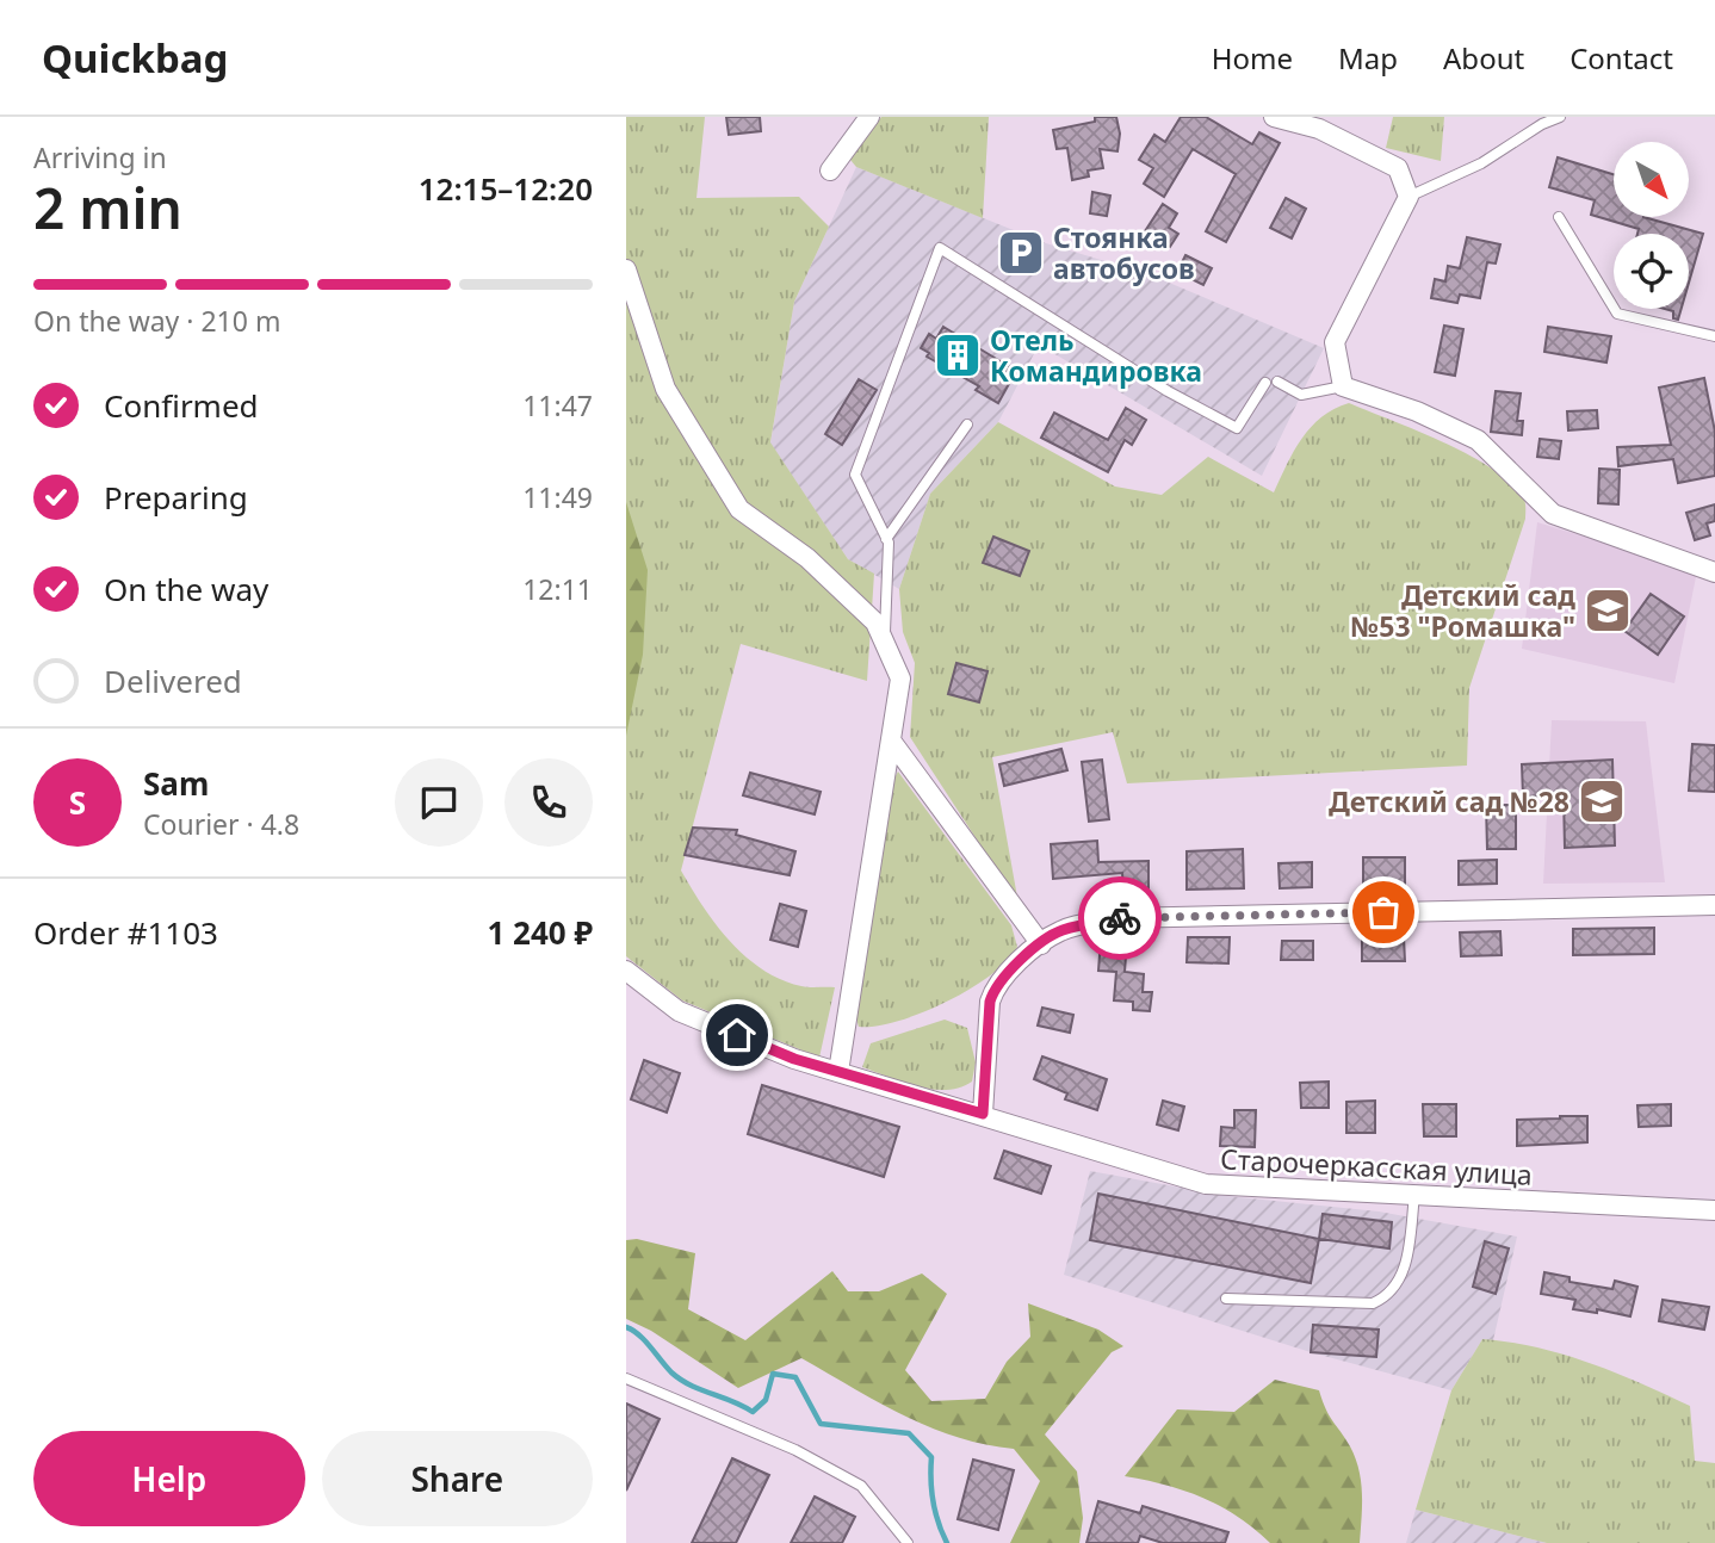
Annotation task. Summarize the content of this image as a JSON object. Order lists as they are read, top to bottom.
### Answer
{
  "streets": {
    "street": ["Старочеркасская улица"]
  },
  "places": {
    "parking": ["Стоянка автобусов"],
    "building": ["Отель Командировка"],
    "school or university": ["Детский сад №53 \"Ромашка\"", "Детский сад №28"]
  },
  "north": "bottom right",
  "page": {
    "header": "Quickbag",
    "nav": [
      "Home",
      "Map",
      "About",
      "Contact"
    ],
    "heading": ["2 min", "Arriving in", "12:15–12:20"],
    "panel": [
      "Sam",
      "Courier · 4.8",
      "Order #1103",
      "1 240 ₽"
    ],
    "bar": "On the way · 210 m",
    "list": [
      ["Confirmed", "11:47"],
      ["Preparing", "11:49"],
      ["On the way", "12:11"],
      "Delivered"
    ],
    "round": "S",
    "buttons": ["Help", "Share"]
  }
}
